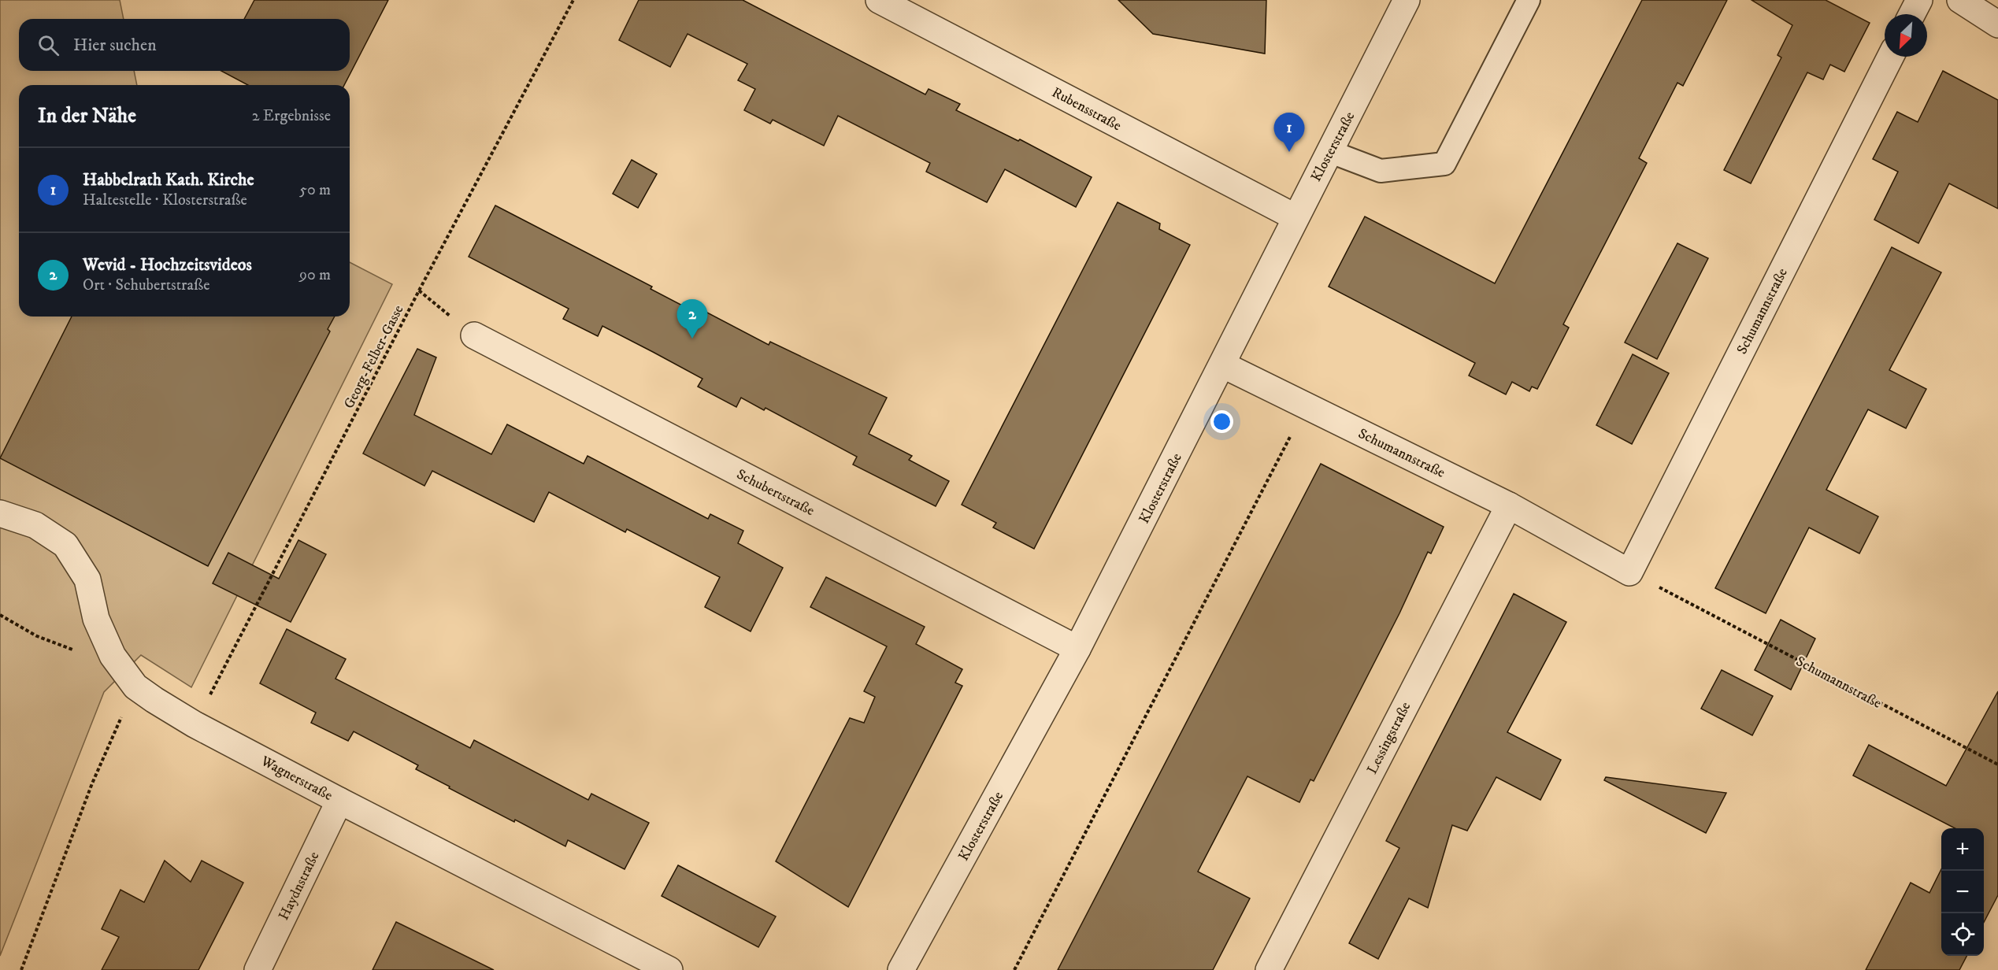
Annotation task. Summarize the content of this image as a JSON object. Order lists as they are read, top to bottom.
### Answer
{
  "streets": {
    "street": [
      "Rubensstraße",
      "Klosterstraße",
      "Schumannstraße",
      "Schubertstraße",
      "Lessingstraße",
      "Wagnerstraße",
      "Haydnstraße"
    ],
    "path": ["Georg-Felber-Gasse"]
  },
  "crossings": [
    ["Rubensstraße", "Klosterstraße"],
    ["Klosterstraße", "Schumannstraße"],
    ["Klosterstraße", "Schubertstraße"],
    ["Schumannstraße", "Lessingstraße"],
    ["Georg-Felber-Gasse", "Wagnerstraße"],
    ["Wagnerstraße", "Haydnstraße"]
  ],
  "north": "bottom left",
  "page": {
    "search": "Hier suchen",
    "heading": ["In der Nähe", "2 Ergebnisse"],
    "pins": ["1", "2"],
    "list": [
      {
        "mark": "1",
        "name": "Habbelrath Kath. Kirche",
        "note": "Haltestelle · Klosterstraße",
        "value": "50 m"
      },
      {
        "mark": "2",
        "name": "Wevid - Hochzeitsvideos",
        "note": "Ort · Schubertstraße",
        "value": "90 m"
      }
    ],
    "map_buttons": ["+", "−"]
  }
}
